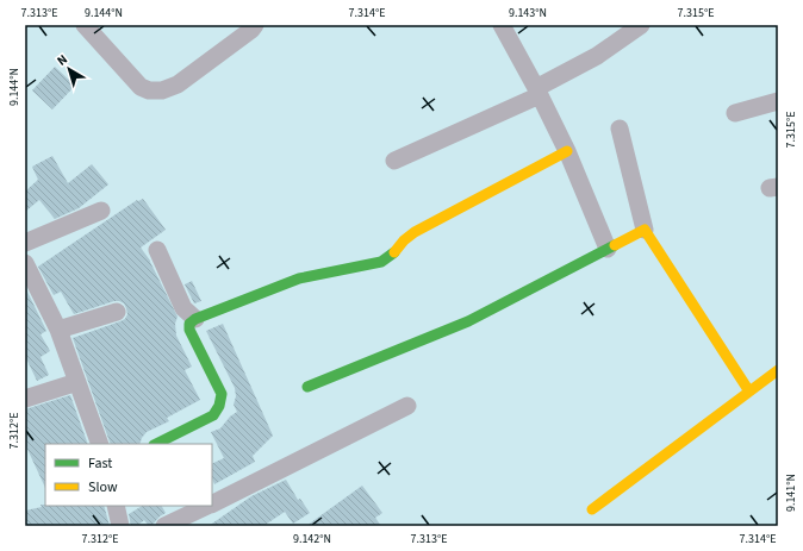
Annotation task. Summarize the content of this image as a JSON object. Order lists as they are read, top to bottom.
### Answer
{
  "legend": ["Fast", "Slow"],
  "north": "top left",
  "coordinates": [
    "7.313°E",
    "9.144°N",
    "7.314°E",
    "9.143°N",
    "7.315°E",
    "7.312°E",
    "9.141°N",
    "9.142°N"
  ]
}
